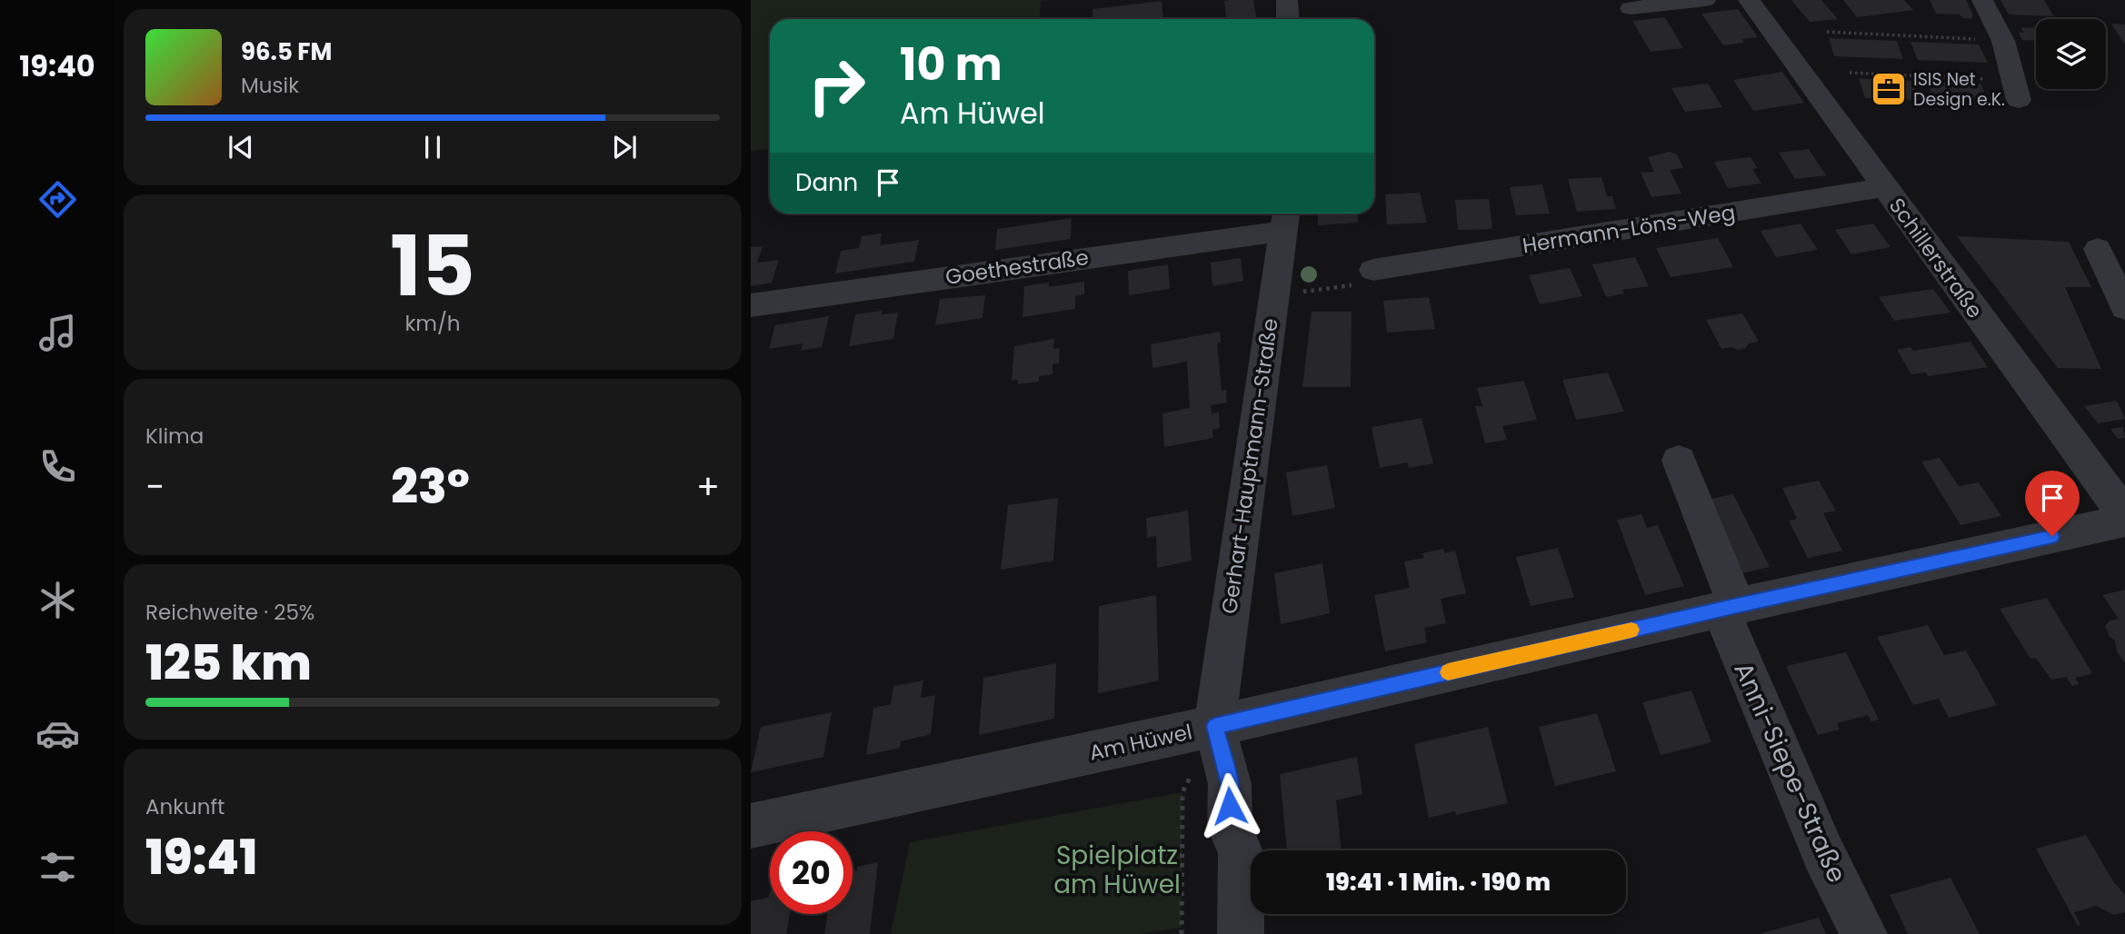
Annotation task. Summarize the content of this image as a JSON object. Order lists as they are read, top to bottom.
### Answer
{
  "streets": {
    "street": [
      "Hermann-Löns-Weg",
      "Schillerstraße",
      "Goethestraße",
      "Gerhart-Hauptmann-Straße",
      "Am Hüwel",
      "Anni-Siepe-Straße"
    ]
  },
  "crossings": [
    ["Hermann-Löns-Weg", "Schillerstraße"],
    ["Goethestraße", "Gerhart-Hauptmann-Straße"],
    ["Gerhart-Hauptmann-Straße", "Am Hüwel"],
    ["Am Hüwel", "Anni-Siepe-Straße"]
  ],
  "parks": ["Spielplatz am Hüwel"],
  "places": {
    "office": ["ISIS Net Design e.K."]
  },
  "page": {
    "tabs": "19:40",
    "turn": ["10 m", "Am Hüwel"],
    "song": ["96.5 FM", "Musik"],
    "then": "Dann",
    "tile": [
      ["15", "km/h"],
      "Klima",
      ["Reichweite · 25%", "125 km"],
      ["Ankunft", "19:41"]
    ],
    "heat": ["−", "23°", "+"],
    "limit": "20",
    "trip": "19:41 · 1 Min. · 190 m"
  }
}
